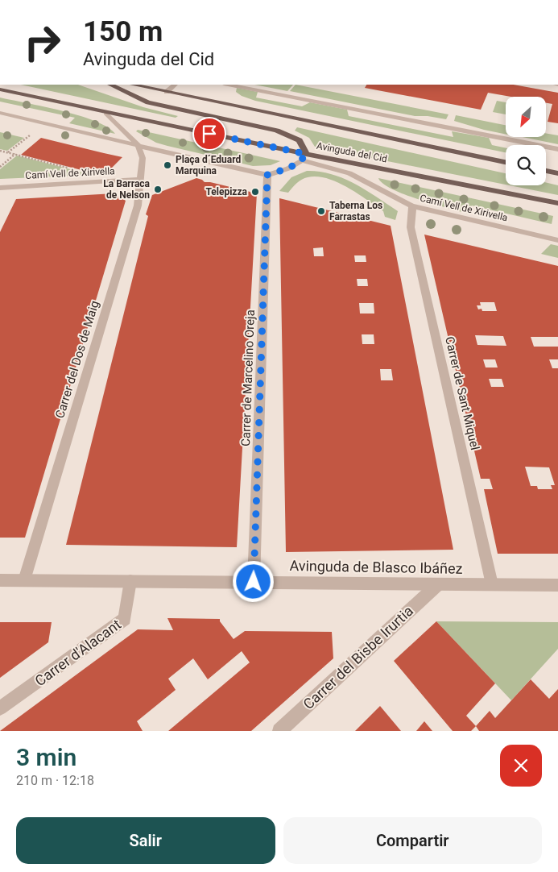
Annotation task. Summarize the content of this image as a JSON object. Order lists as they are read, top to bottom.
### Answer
{
  "streets": {
    "main road": ["Avinguda del Cid"],
    "street": [
      "Camí Vell de Xirivella",
      "Carrer del Dos de Maig",
      "Carrer de Marcelino Oreja",
      "Carrer de Sant Miquel",
      "Avinguda de Blasco Ibáñez",
      "Carrer d'Alacant",
      "Carrer del Bisbe Irurtia"
    ]
  },
  "crossings": [
    ["Avinguda del Cid", "Camí Vell de Xirivella"],
    ["Avinguda del Cid", "Carrer del Dos de Maig"],
    ["Avinguda del Cid", "Carrer de Marcelino Oreja"],
    ["Camí Vell de Xirivella", "Carrer del Dos de Maig"],
    ["Camí Vell de Xirivella", "Carrer de Sant Miquel"],
    ["Carrer del Dos de Maig", "Avinguda de Blasco Ibáñez"],
    ["Carrer de Marcelino Oreja", "Avinguda de Blasco Ibáñez"],
    ["Carrer de Sant Miquel", "Avinguda de Blasco Ibáñez"],
    ["Avinguda de Blasco Ibáñez", "Carrer d'Alacant"],
    ["Avinguda de Blasco Ibáñez", "Carrer del Bisbe Irurtia"]
  ],
  "places": [
    "Plaça d´Eduard Marquina",
    "La Barraca de Nelson",
    "Telepizza",
    "Taberna Los Farrastas"
  ],
  "north": "bottom left",
  "page": {
    "turn": ["150 m", "Avinguda del Cid"],
    "heading": ["3 min", "210 m · 12:18"],
    "buttons": ["Salir", "Compartir"]
  }
}
